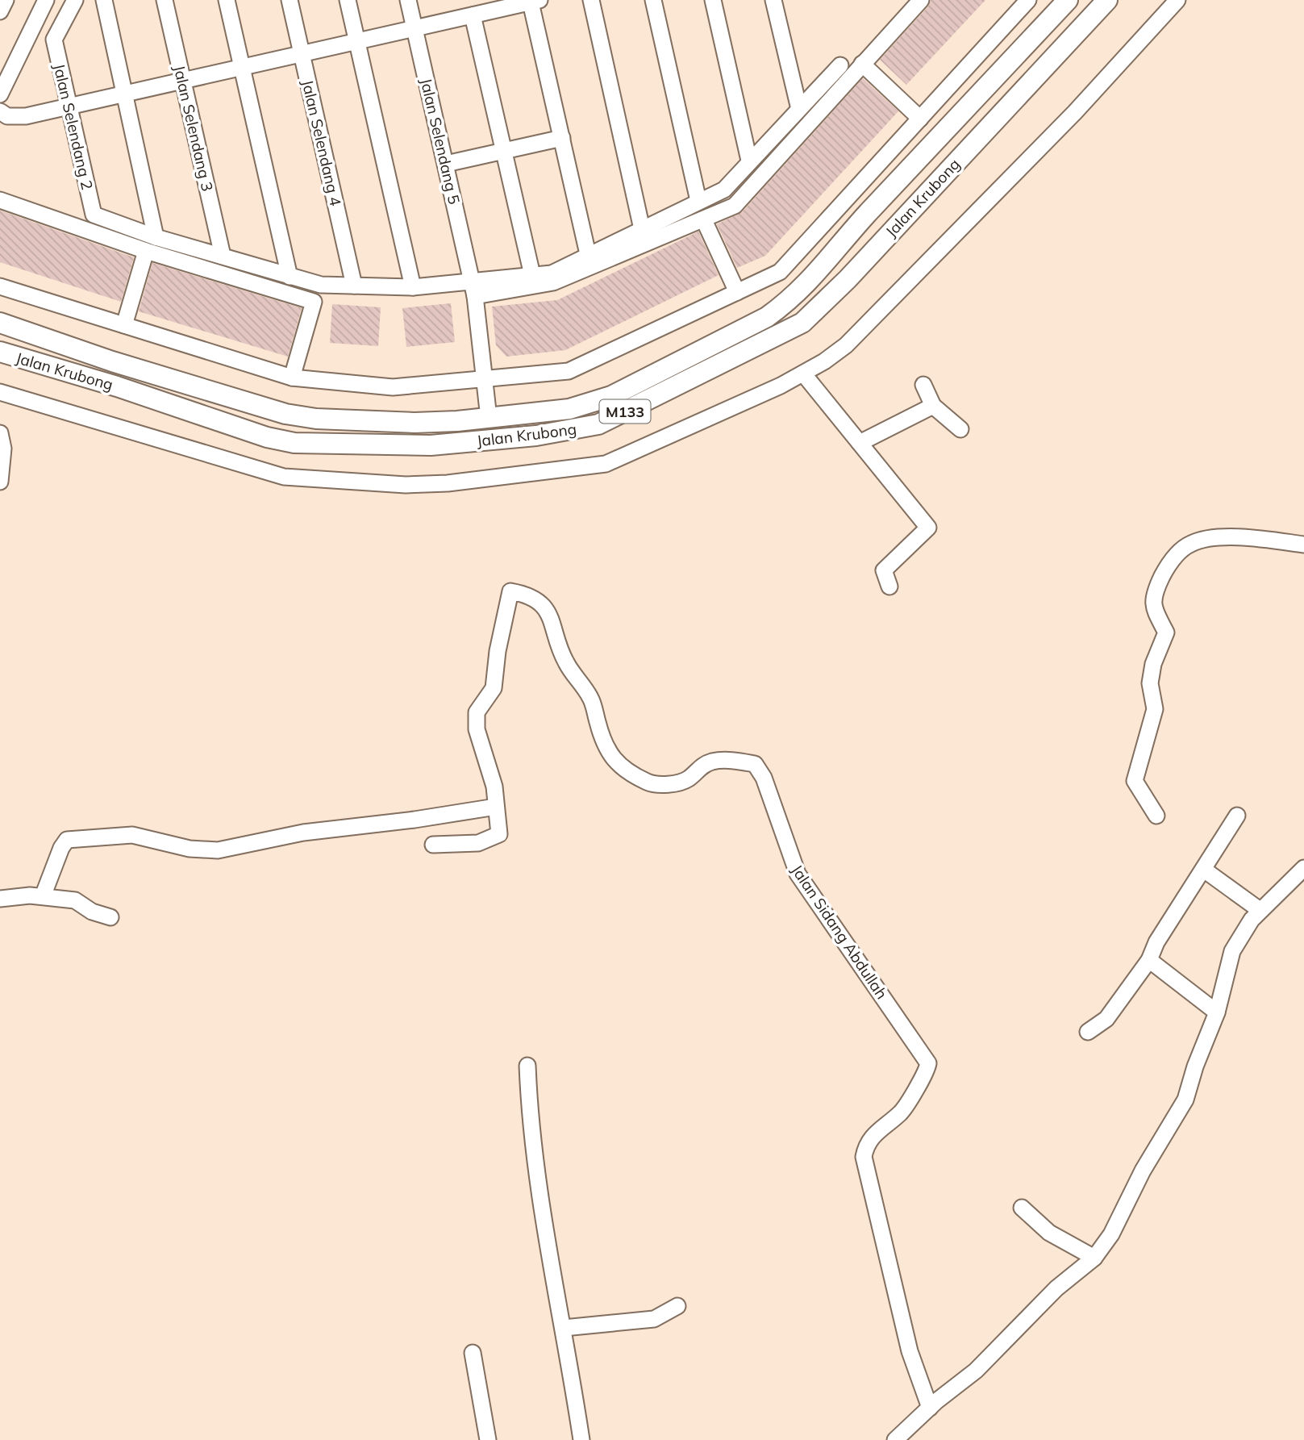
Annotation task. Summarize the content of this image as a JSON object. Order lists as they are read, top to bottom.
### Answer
{
  "streets": {
    "main road": ["Jalan Krubong", "M133"],
    "street": [
      "Jalan Selendang 2",
      "Jalan Selendang 3",
      "Jalan Selendang 5",
      "Jalan Selendang 4",
      "Jalan Sidang Abdullah"
    ]
  },
  "crossings": [
    ["Jalan Selendang 5", "Jalan Krubong"]
  ]
}
